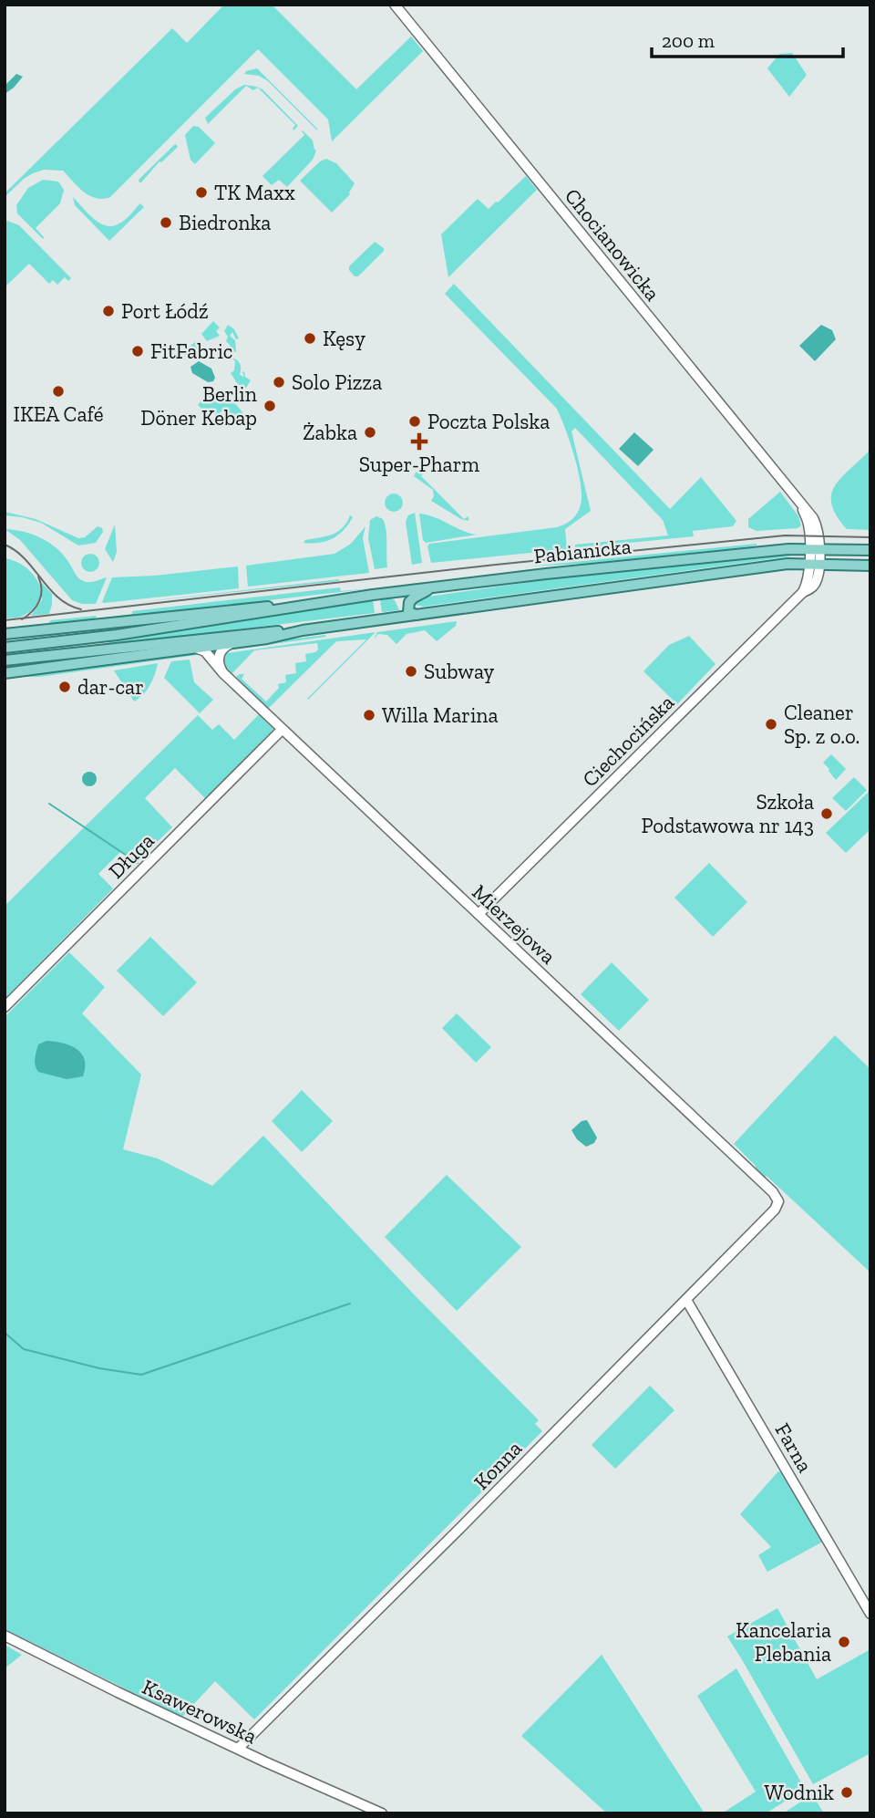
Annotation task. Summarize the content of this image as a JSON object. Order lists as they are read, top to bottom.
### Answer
{
  "streets": {
    "main road": ["Pabianicka"],
    "street": [
      "Chocianowicka",
      "Ciechocińska",
      "Długa",
      "Mierzejowa",
      "Farna",
      "Konna",
      "Ksawerowska"
    ]
  },
  "crossings": [
    ["Chocianowicka", "Pabianicka"],
    ["Chocianowicka", "Ciechocińska"],
    ["Pabianicka", "Ciechocińska"],
    ["Ciechocińska", "Mierzejowa"],
    ["Długa", "Mierzejowa"],
    ["Mierzejowa", "Konna"],
    ["Farna", "Konna"],
    ["Konna", "Ksawerowska"]
  ],
  "places": {
    "other": [
      "TK Maxx",
      "Biedronka",
      "Port Łódź",
      "Kęsy",
      "FitFabric",
      "Solo Pizza",
      "IKEA Café",
      "Berlin Döner Kebap",
      "Poczta Polska",
      "Żabka",
      "Subway",
      "dar-car",
      "Willa Marina",
      "Cleaner Sp. z o.o.",
      "Szkoła Podstawowa nr 143",
      "Kancelaria Plebania",
      "Wodnik"
    ],
    "health": ["Super-Pharm"]
  },
  "scale_bar": "200 m"
}
